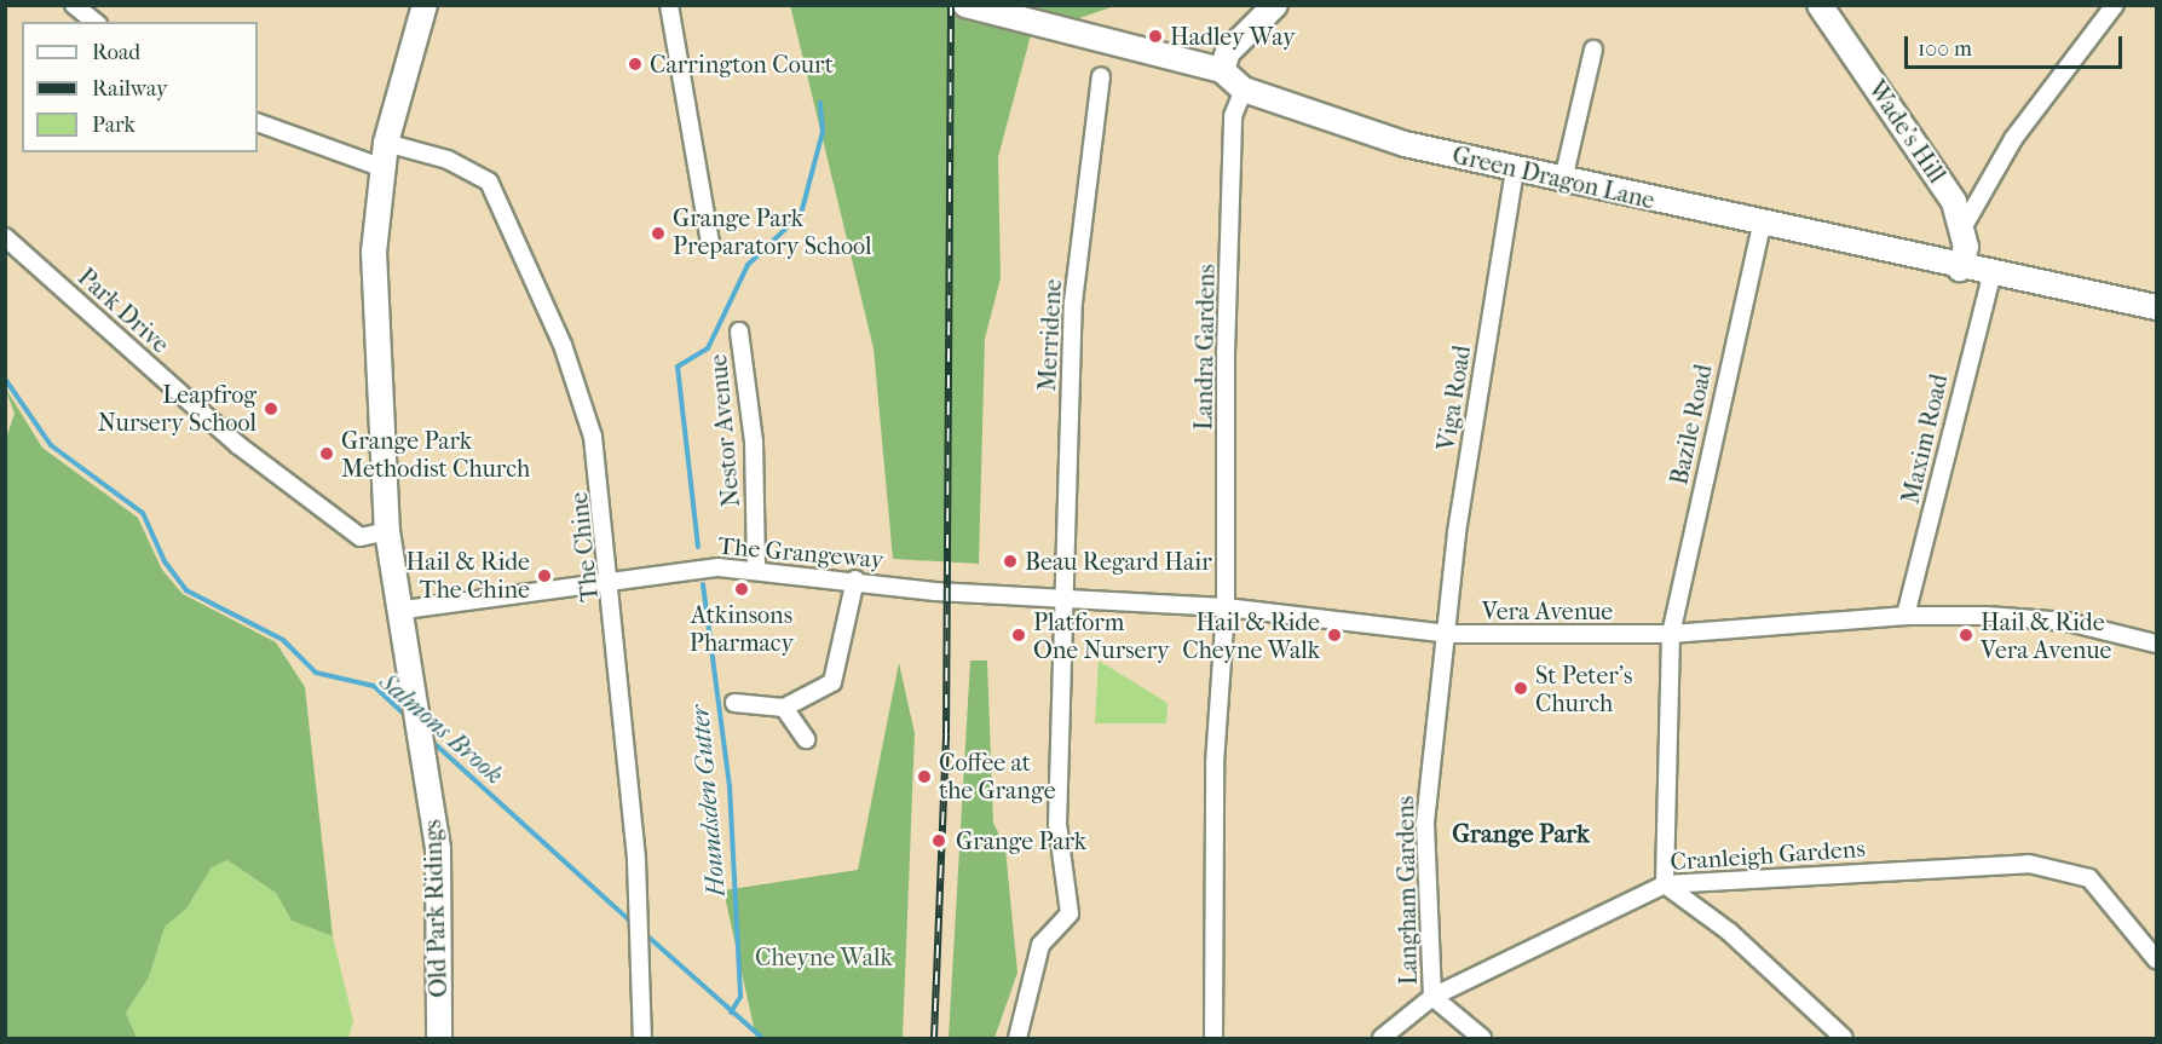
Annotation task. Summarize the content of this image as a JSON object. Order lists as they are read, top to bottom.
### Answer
{
  "streets": {
    "street": [
      "Wade's Hill",
      "Green Dragon Lane",
      "Park Drive",
      "Merridene",
      "Landra Gardens",
      "Viga Road",
      "Bazile Road",
      "Nestor Avenue",
      "Maxim Road",
      "The Chine",
      "The Grangeway",
      "Vera Avenue",
      "Cranleigh Gardens",
      "Langham Gardens",
      "Old Park Ridings"
    ]
  },
  "crossings": [
    ["Green Dragon Lane", "Landra Gardens"],
    ["Green Dragon Lane", "Viga Road"],
    ["Green Dragon Lane", "Bazile Road"],
    ["Green Dragon Lane", "Maxim Road"],
    ["Park Drive", "Old Park Ridings"],
    ["Merridene", "Vera Avenue"],
    ["Landra Gardens", "Vera Avenue"],
    ["Viga Road", "Vera Avenue"],
    ["Viga Road", "Langham Gardens"],
    ["Bazile Road", "Vera Avenue"],
    ["Bazile Road", "Cranleigh Gardens"],
    ["Nestor Avenue", "The Grangeway"],
    ["Maxim Road", "Vera Avenue"],
    ["The Chine", "The Grangeway"],
    ["The Chine", "Old Park Ridings"],
    ["The Grangeway", "Vera Avenue"],
    ["The Grangeway", "Old Park Ridings"],
    ["Vera Avenue", "Langham Gardens"],
    ["Cranleigh Gardens", "Langham Gardens"]
  ],
  "districts": ["Grange Park"],
  "water": ["Salmons Brook", "Houndsden Gutter"],
  "parks": ["Cheyne Walk"],
  "places": [
    "Hadley Way",
    "Carrington Court",
    "Grange Park Preparatory School",
    "Leapfrog Nursery School",
    "Grange Park Methodist Church",
    "Beau Regard Hair",
    "Hail & Ride The Chine",
    "Atkinsons Pharmacy",
    "Platform One Nursery",
    "Hail & Ride Cheyne Walk",
    "Hail & Ride Vera Avenue",
    "St Peter's Church",
    "Coffee at the Grange",
    "Grange Park"
  ],
  "legend": ["Road", "Railway", "Park"],
  "scale_bar": "100 m"
}
